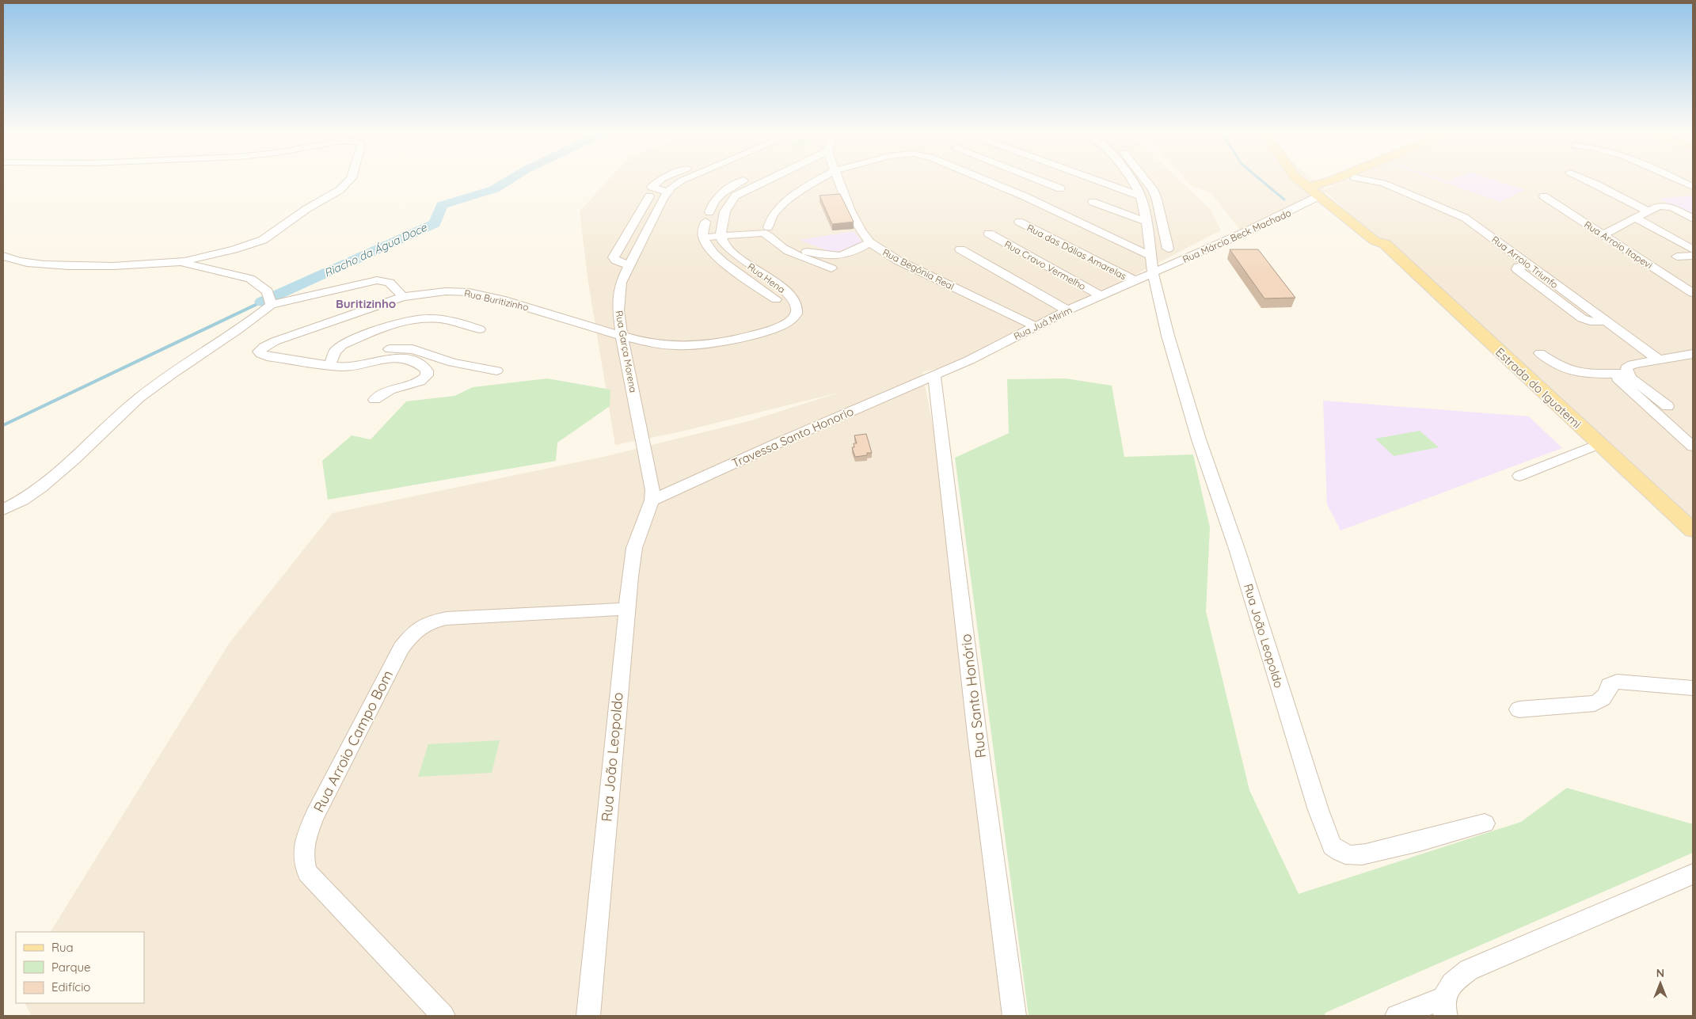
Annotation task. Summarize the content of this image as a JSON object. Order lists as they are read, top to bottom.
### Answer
{
  "streets": {
    "main road": ["Rua Márcio Beck Machado", "Estrada do Iguatemi"],
    "street": [
      "Rua Arroio Itapevi",
      "Rua das Dálias Amarelas",
      "Rua Arroio Triunfo",
      "Rua Cravo Vermelho",
      "Rua Begônia Real",
      "Rua Hena",
      "Rua Buritizinho",
      "Rua Juá Mirim",
      "Rua Garça Morena",
      "Travessa Santo Honorio",
      "Rua João Leopoldo",
      "Rua Santo Honório",
      "Rua Arroio Campo Bom"
    ]
  },
  "crossings": [
    ["Rua Márcio Beck Machado", "Rua Juá Mirim"],
    ["Rua Márcio Beck Machado", "Estrada do Iguatemi"],
    ["Rua Márcio Beck Machado", "Rua João Leopoldo"],
    ["Rua das Dálias Amarelas", "Rua Juá Mirim"],
    ["Rua Cravo Vermelho", "Rua Juá Mirim"],
    ["Rua Begônia Real", "Rua Juá Mirim"],
    ["Rua Hena", "Rua Buritizinho"],
    ["Rua Hena", "Rua Garça Morena"],
    ["Rua Buritizinho", "Rua Garça Morena"],
    ["Rua Juá Mirim", "Travessa Santo Honorio"],
    ["Rua Juá Mirim", "Rua João Leopoldo"],
    ["Rua Juá Mirim", "Rua Santo Honório"],
    ["Rua Garça Morena", "Travessa Santo Honorio"],
    ["Rua Garça Morena", "Rua João Leopoldo"],
    ["Travessa Santo Honorio", "Rua João Leopoldo"],
    ["Travessa Santo Honorio", "Rua Santo Honório"],
    ["Rua João Leopoldo", "Rua Arroio Campo Bom"]
  ],
  "districts": ["Buritizinho"],
  "water": ["Riacho da Água Doce"],
  "legend": ["Rua", "Parque", "Edifício"],
  "north": "top"
}
